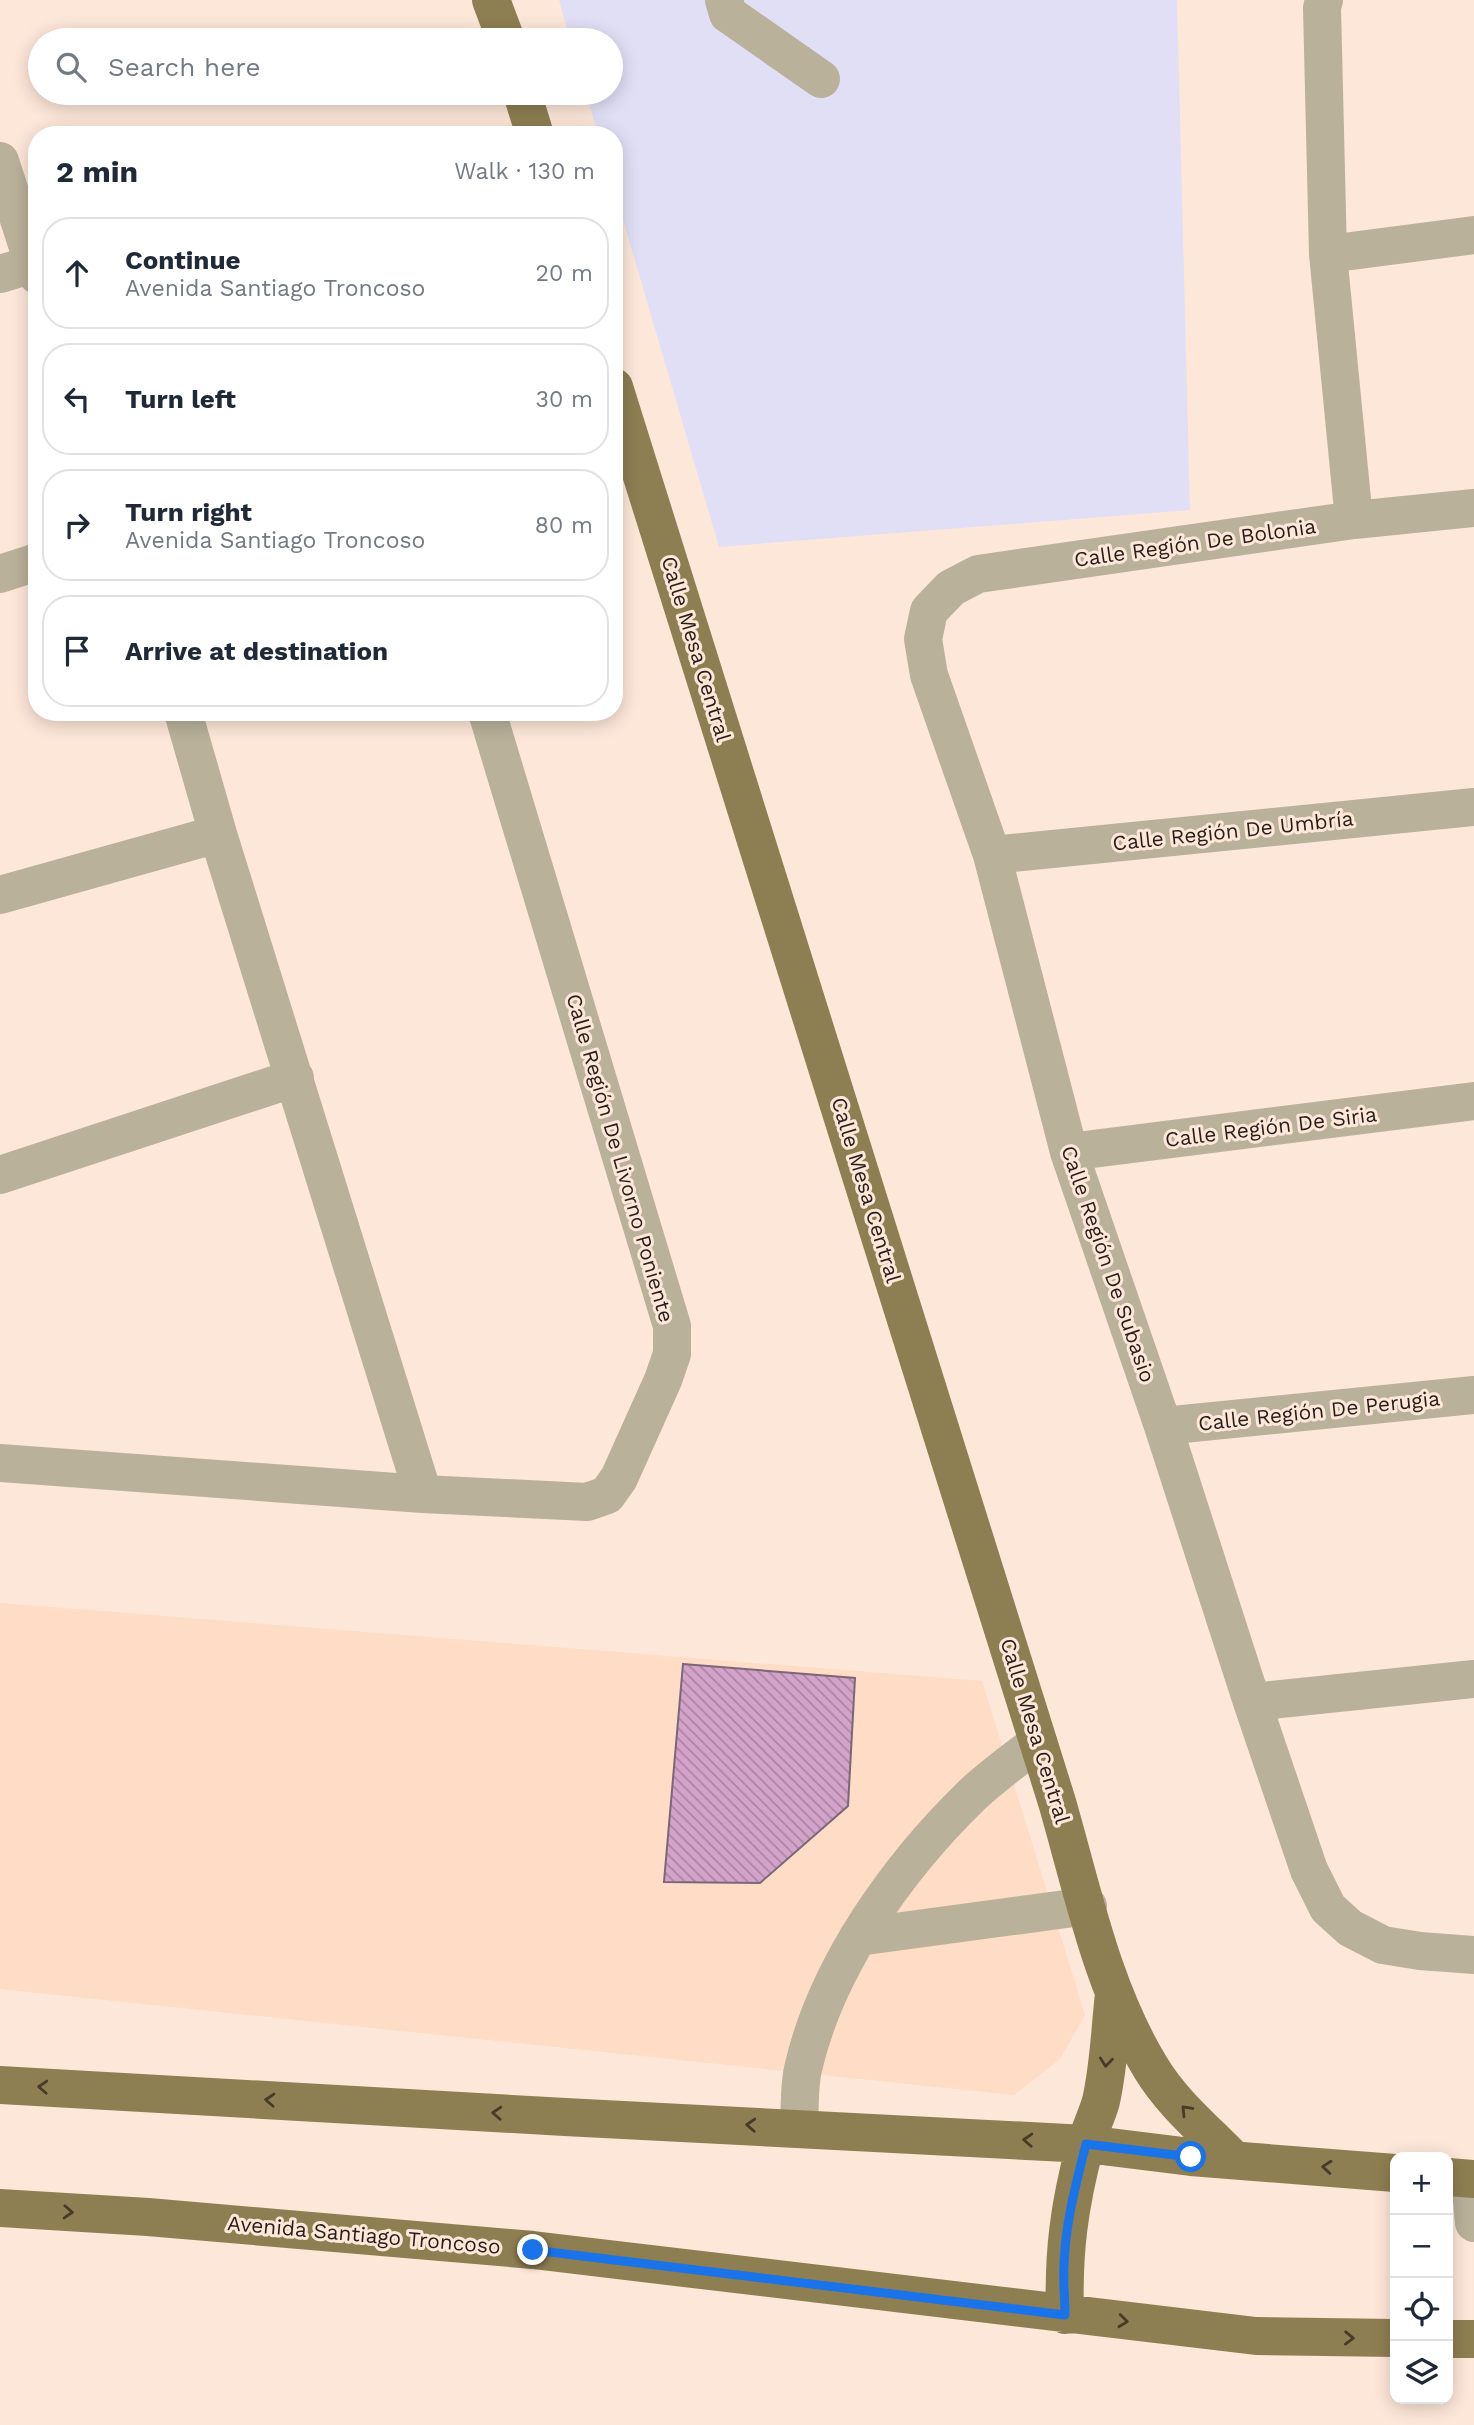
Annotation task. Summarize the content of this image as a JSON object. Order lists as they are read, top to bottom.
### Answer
{
  "streets": {
    "main road": ["Calle Mesa Central", "Avenida Santiago Troncoso"],
    "street": [
      "Calle Región De Bolonia",
      "Calle Región De Umbría",
      "Calle Región De Siria",
      "Calle Región De Livorno Poniente",
      "Calle Región De Subasio",
      "Calle Región De Perugia"
    ]
  },
  "crossings": [
    ["Calle Región De Bolonia", "Calle Región De Subasio"],
    ["Calle Región De Umbría", "Calle Región De Subasio"],
    ["Calle Región De Siria", "Calle Región De Subasio"],
    ["Calle Región De Subasio", "Calle Región De Perugia"]
  ],
  "page": {
    "search": "Search here",
    "heading": ["2 min", "Walk · 130 m"],
    "list": [
      ["Continue", "Avenida Santiago Troncoso", "20 m"],
      ["Turn left", "30 m"],
      ["Turn right", "Avenida Santiago Troncoso", "80 m"],
      "Arrive at destination"
    ],
    "map_buttons": ["+", "−"]
  }
}
